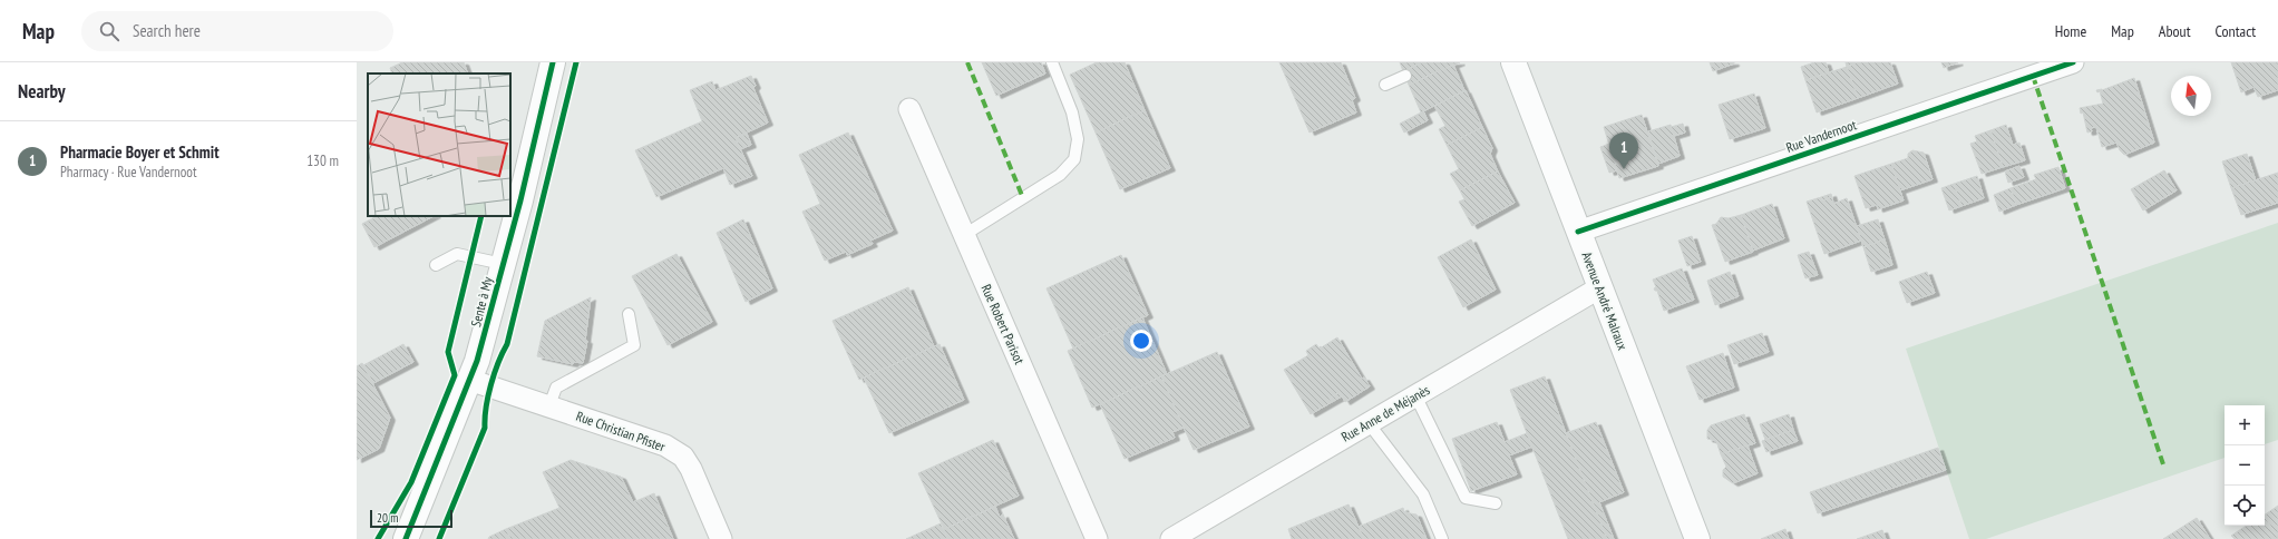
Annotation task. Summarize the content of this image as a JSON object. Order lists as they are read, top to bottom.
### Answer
{
  "streets": {
    "main road": ["Avenue André Malraux", "Sente à My"],
    "street": [
      "Rue Vandernoot",
      "Rue Robert Parisot",
      "Rue Anne de Méjanès",
      "Rue Christian Pfister"
    ]
  },
  "crossings": [
    ["Rue Vandernoot", "Avenue André Malraux"],
    ["Avenue André Malraux", "Rue Anne de Méjanès"],
    ["Sente à My", "Rue Christian Pfister"]
  ],
  "scale_bar": "20 m",
  "north": "top",
  "page": {
    "header": "Map",
    "search": "Search here",
    "nav": [
      "Home",
      "Map",
      "About",
      "Contact"
    ],
    "heading": "Nearby",
    "list": [
      {
        "mark": "1",
        "name": "Pharmacie Boyer et Schmit",
        "note": "Pharmacy · Rue Vandernoot",
        "value": "130 m"
      }
    ],
    "pins": "1",
    "map_buttons": ["+", "−"],
    "scale": "20 m"
  }
}
